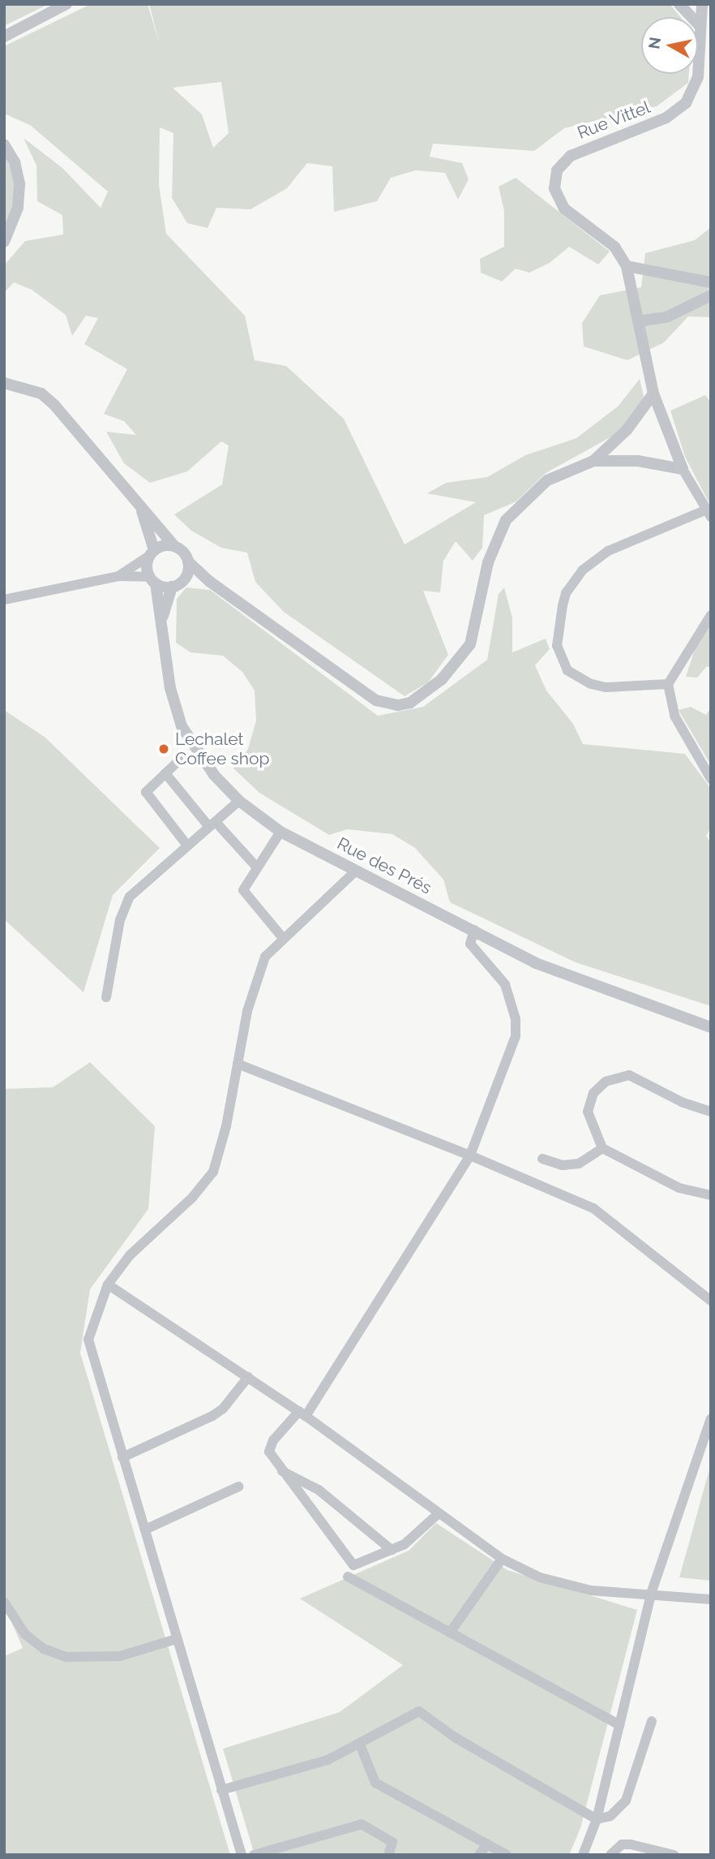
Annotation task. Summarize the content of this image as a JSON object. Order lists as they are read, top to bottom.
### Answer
{
  "streets": {
    "street": ["Rue Vittel", "Rue des Prés"]
  },
  "places": ["Lechalet Coffee shop"],
  "north": "left"
}
